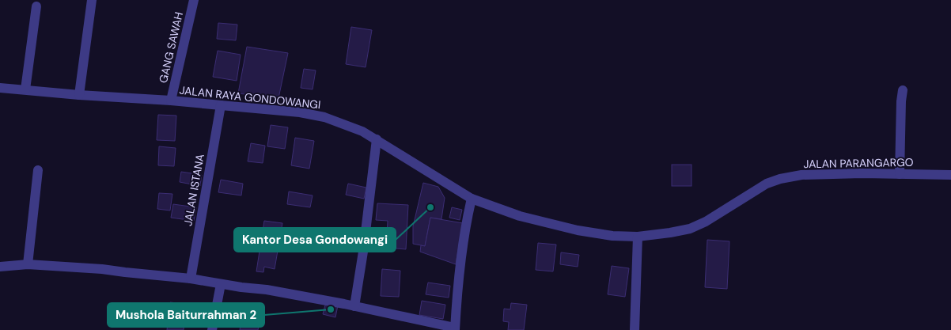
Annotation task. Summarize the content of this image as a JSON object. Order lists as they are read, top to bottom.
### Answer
{
  "streets": {
    "street": [
      "GANG SAWAH",
      "JALAN RAYA GONDOWANGI",
      "JALAN PARANGARGO",
      "JALAN ISTANA"
    ]
  },
  "crossings": [
    ["GANG SAWAH", "JALAN RAYA GONDOWANGI"],
    ["JALAN RAYA GONDOWANGI", "JALAN PARANGARGO"],
    ["JALAN RAYA GONDOWANGI", "JALAN ISTANA"]
  ],
  "places": ["Kantor Desa Gondowangi", "Mushola Baiturrahman 2"]
}
